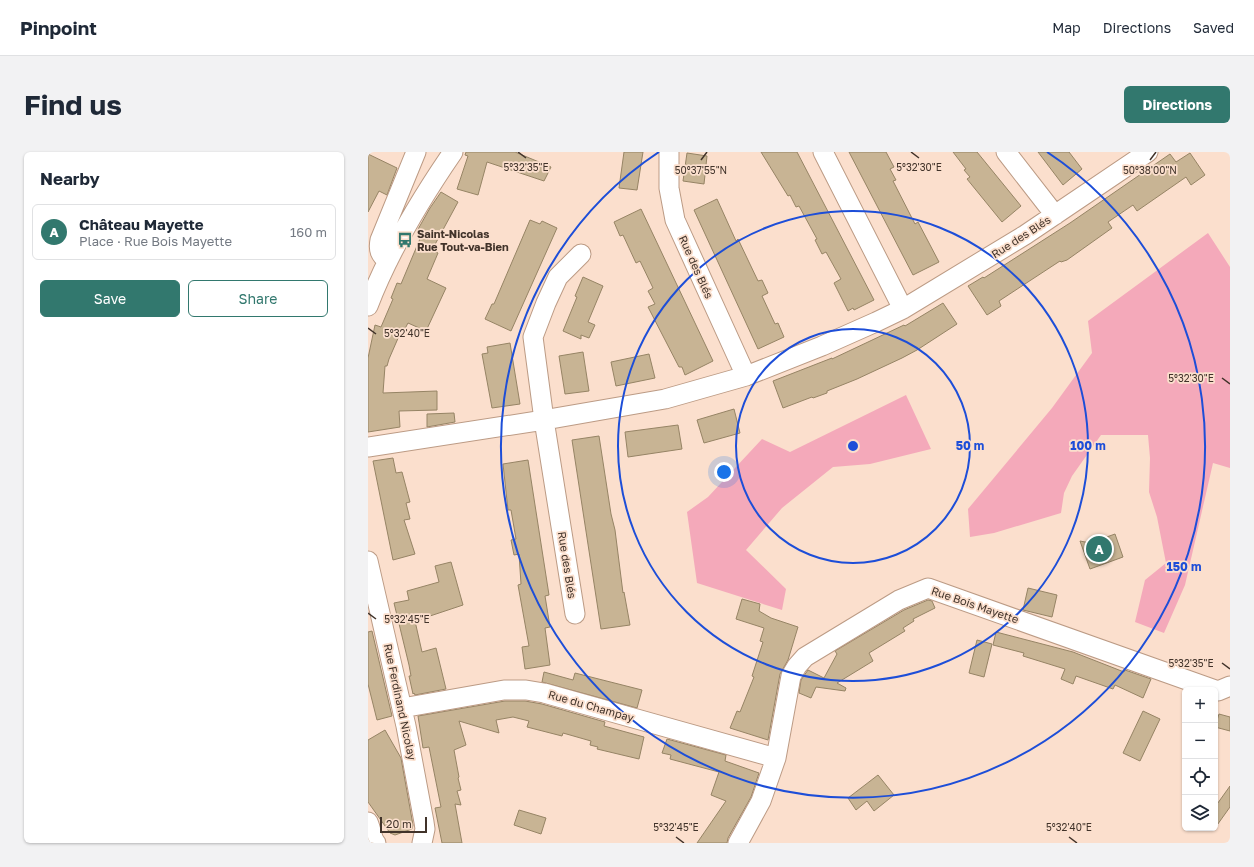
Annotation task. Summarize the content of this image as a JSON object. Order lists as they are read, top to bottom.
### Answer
{
  "streets": {
    "street": [
      "Rue des Blés",
      "Rue Bois Mayette",
      "Rue Ferdinand Nicolay",
      "Rue du Champay"
    ]
  },
  "crossings": [
    ["Rue Bois Mayette", "Rue du Champay"],
    ["Rue Ferdinand Nicolay", "Rue du Champay"]
  ],
  "places": {
    "bus stop": ["Saint-Nicolas Rue Tout-va-Bien"]
  },
  "scale_bar": "20 m",
  "page": {
    "header": "Pinpoint",
    "nav": ["Map", "Directions", "Saved"],
    "buttons": [
      "Directions",
      ["Save", "Share"]
    ],
    "title": "Find us",
    "heading": "Nearby",
    "list": [
      {
        "mark": "A",
        "name": "Château Mayette",
        "note": "Place · Rue Bois Mayette",
        "value": "160 m"
      }
    ],
    "pins": "A",
    "map_buttons": ["+", "−"],
    "scale": "20 m"
  },
  "coordinates": [
    "5°32'35\"E",
    "5°32'30\"E",
    "50°37'55\"N",
    "50°38'00\"N",
    "5°32'40\"E",
    "5°32'45\"E"
  ],
  "rings": ["50 m", "100 m", "150 m"]
}
